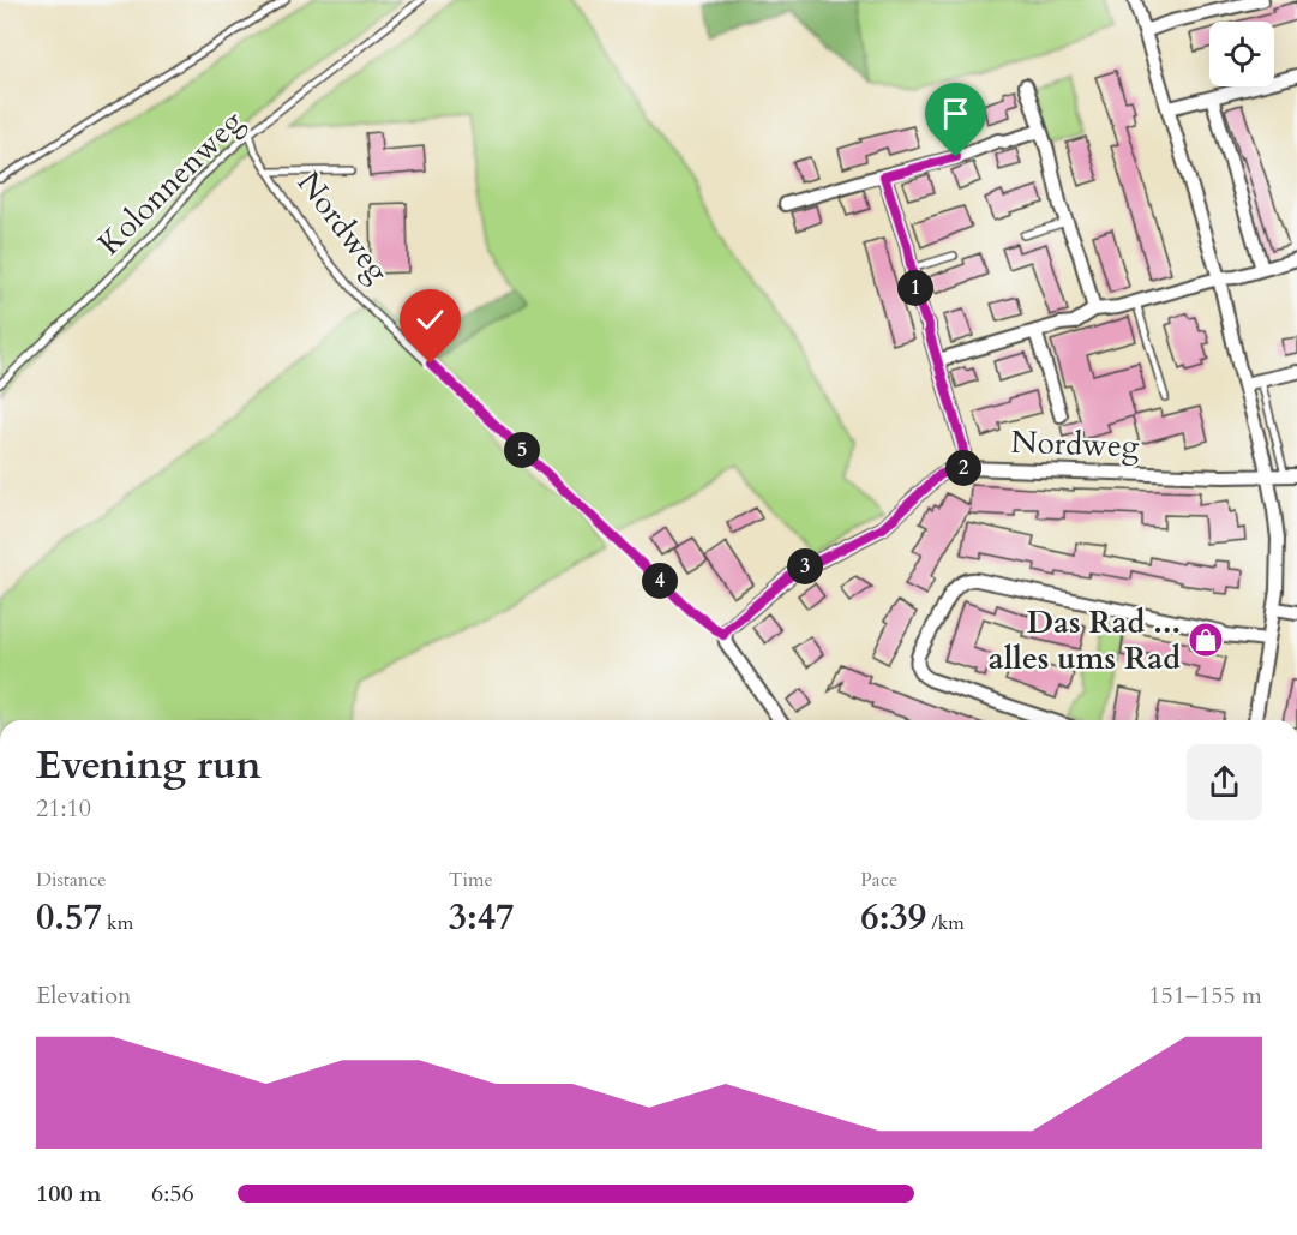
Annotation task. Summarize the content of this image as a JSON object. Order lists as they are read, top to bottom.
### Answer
{
  "streets": {
    "street": ["Nordweg"],
    "lane": ["Kolonnenweg"]
  },
  "crossings": [
    ["Kolonnenweg", "Nordweg"]
  ],
  "places": {
    "shop": ["Das Rad ... alles ums Rad"]
  },
  "page": {
    "pins": [
      "1",
      "5",
      "2",
      "3",
      "4"
    ],
    "heading": ["Evening run", "21:10"],
    "stats": [
      ["Distance", "0.57 km"],
      ["Time", "3:47"],
      ["Pace", "6:39 /km"]
    ],
    "chart": ["Elevation", "151–155 m"],
    "list": [
      {
        "name": "100 m",
        "note": "6:56"
      }
    ]
  }
}
